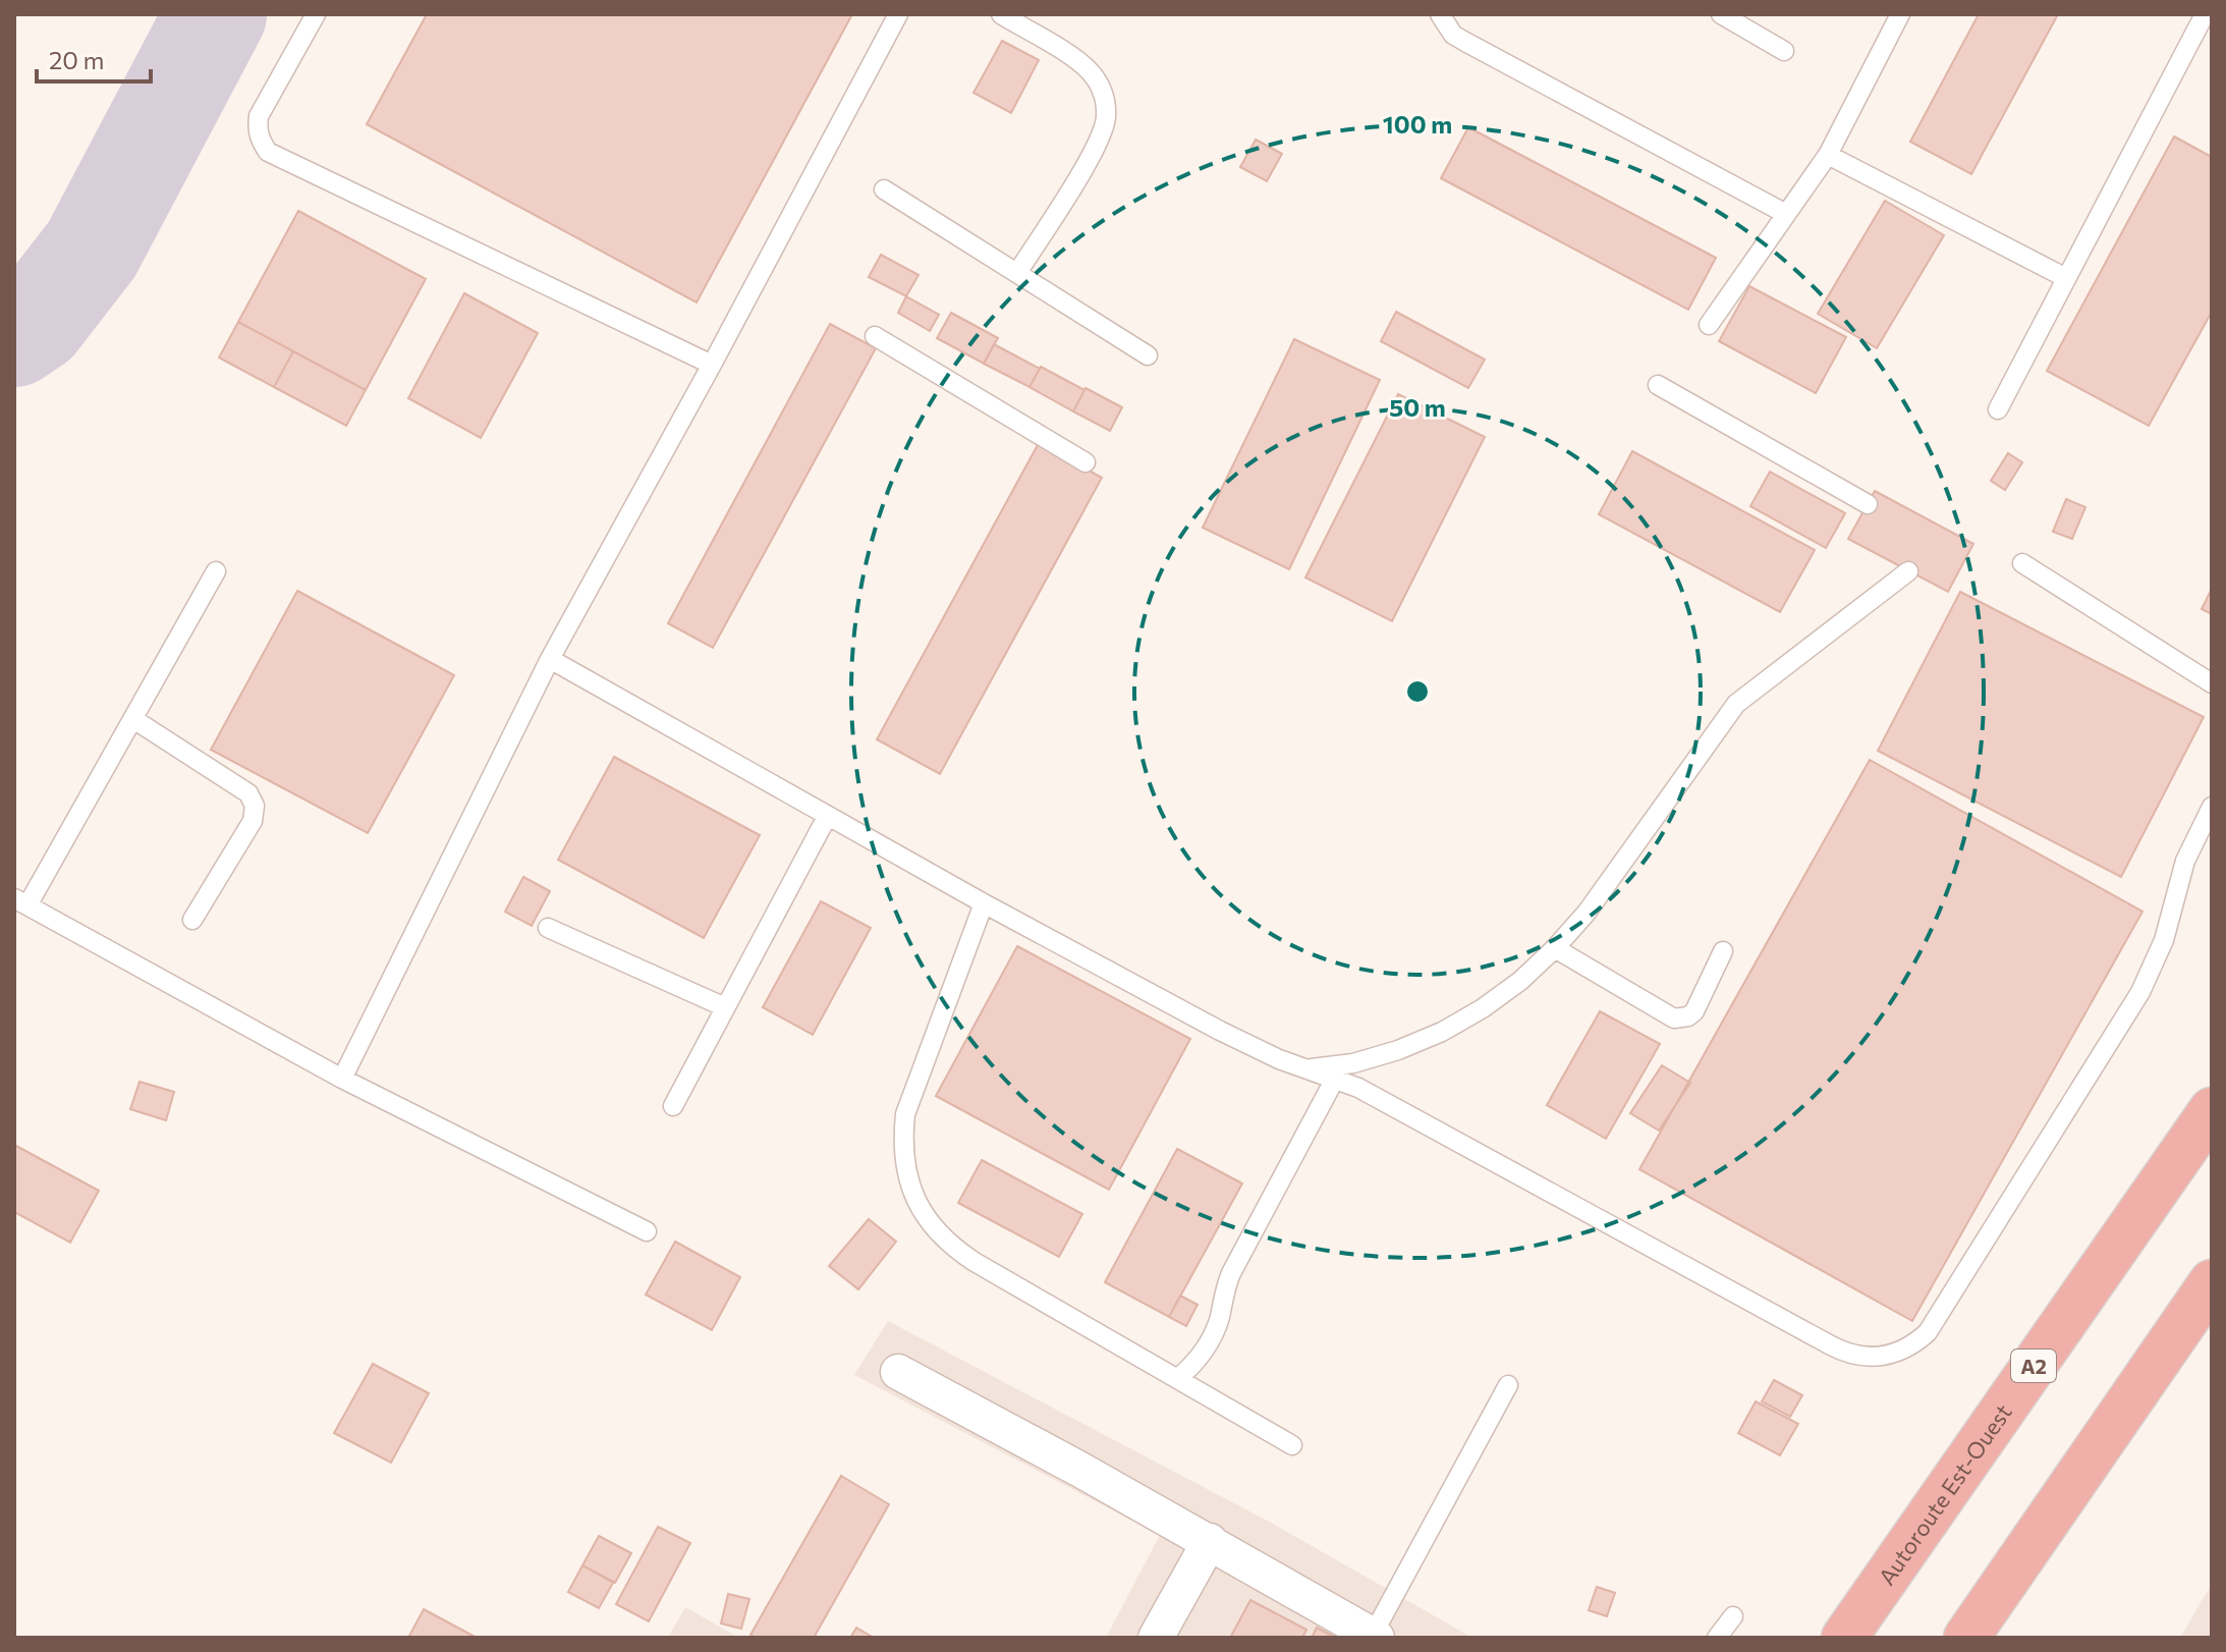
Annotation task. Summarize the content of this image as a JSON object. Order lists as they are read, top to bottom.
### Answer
{
  "streets": {
    "highway": ["A2", "Autoroute Est-Ouest"]
  },
  "scale_bar": "20 m",
  "rings": ["100 m", "50 m"]
}
